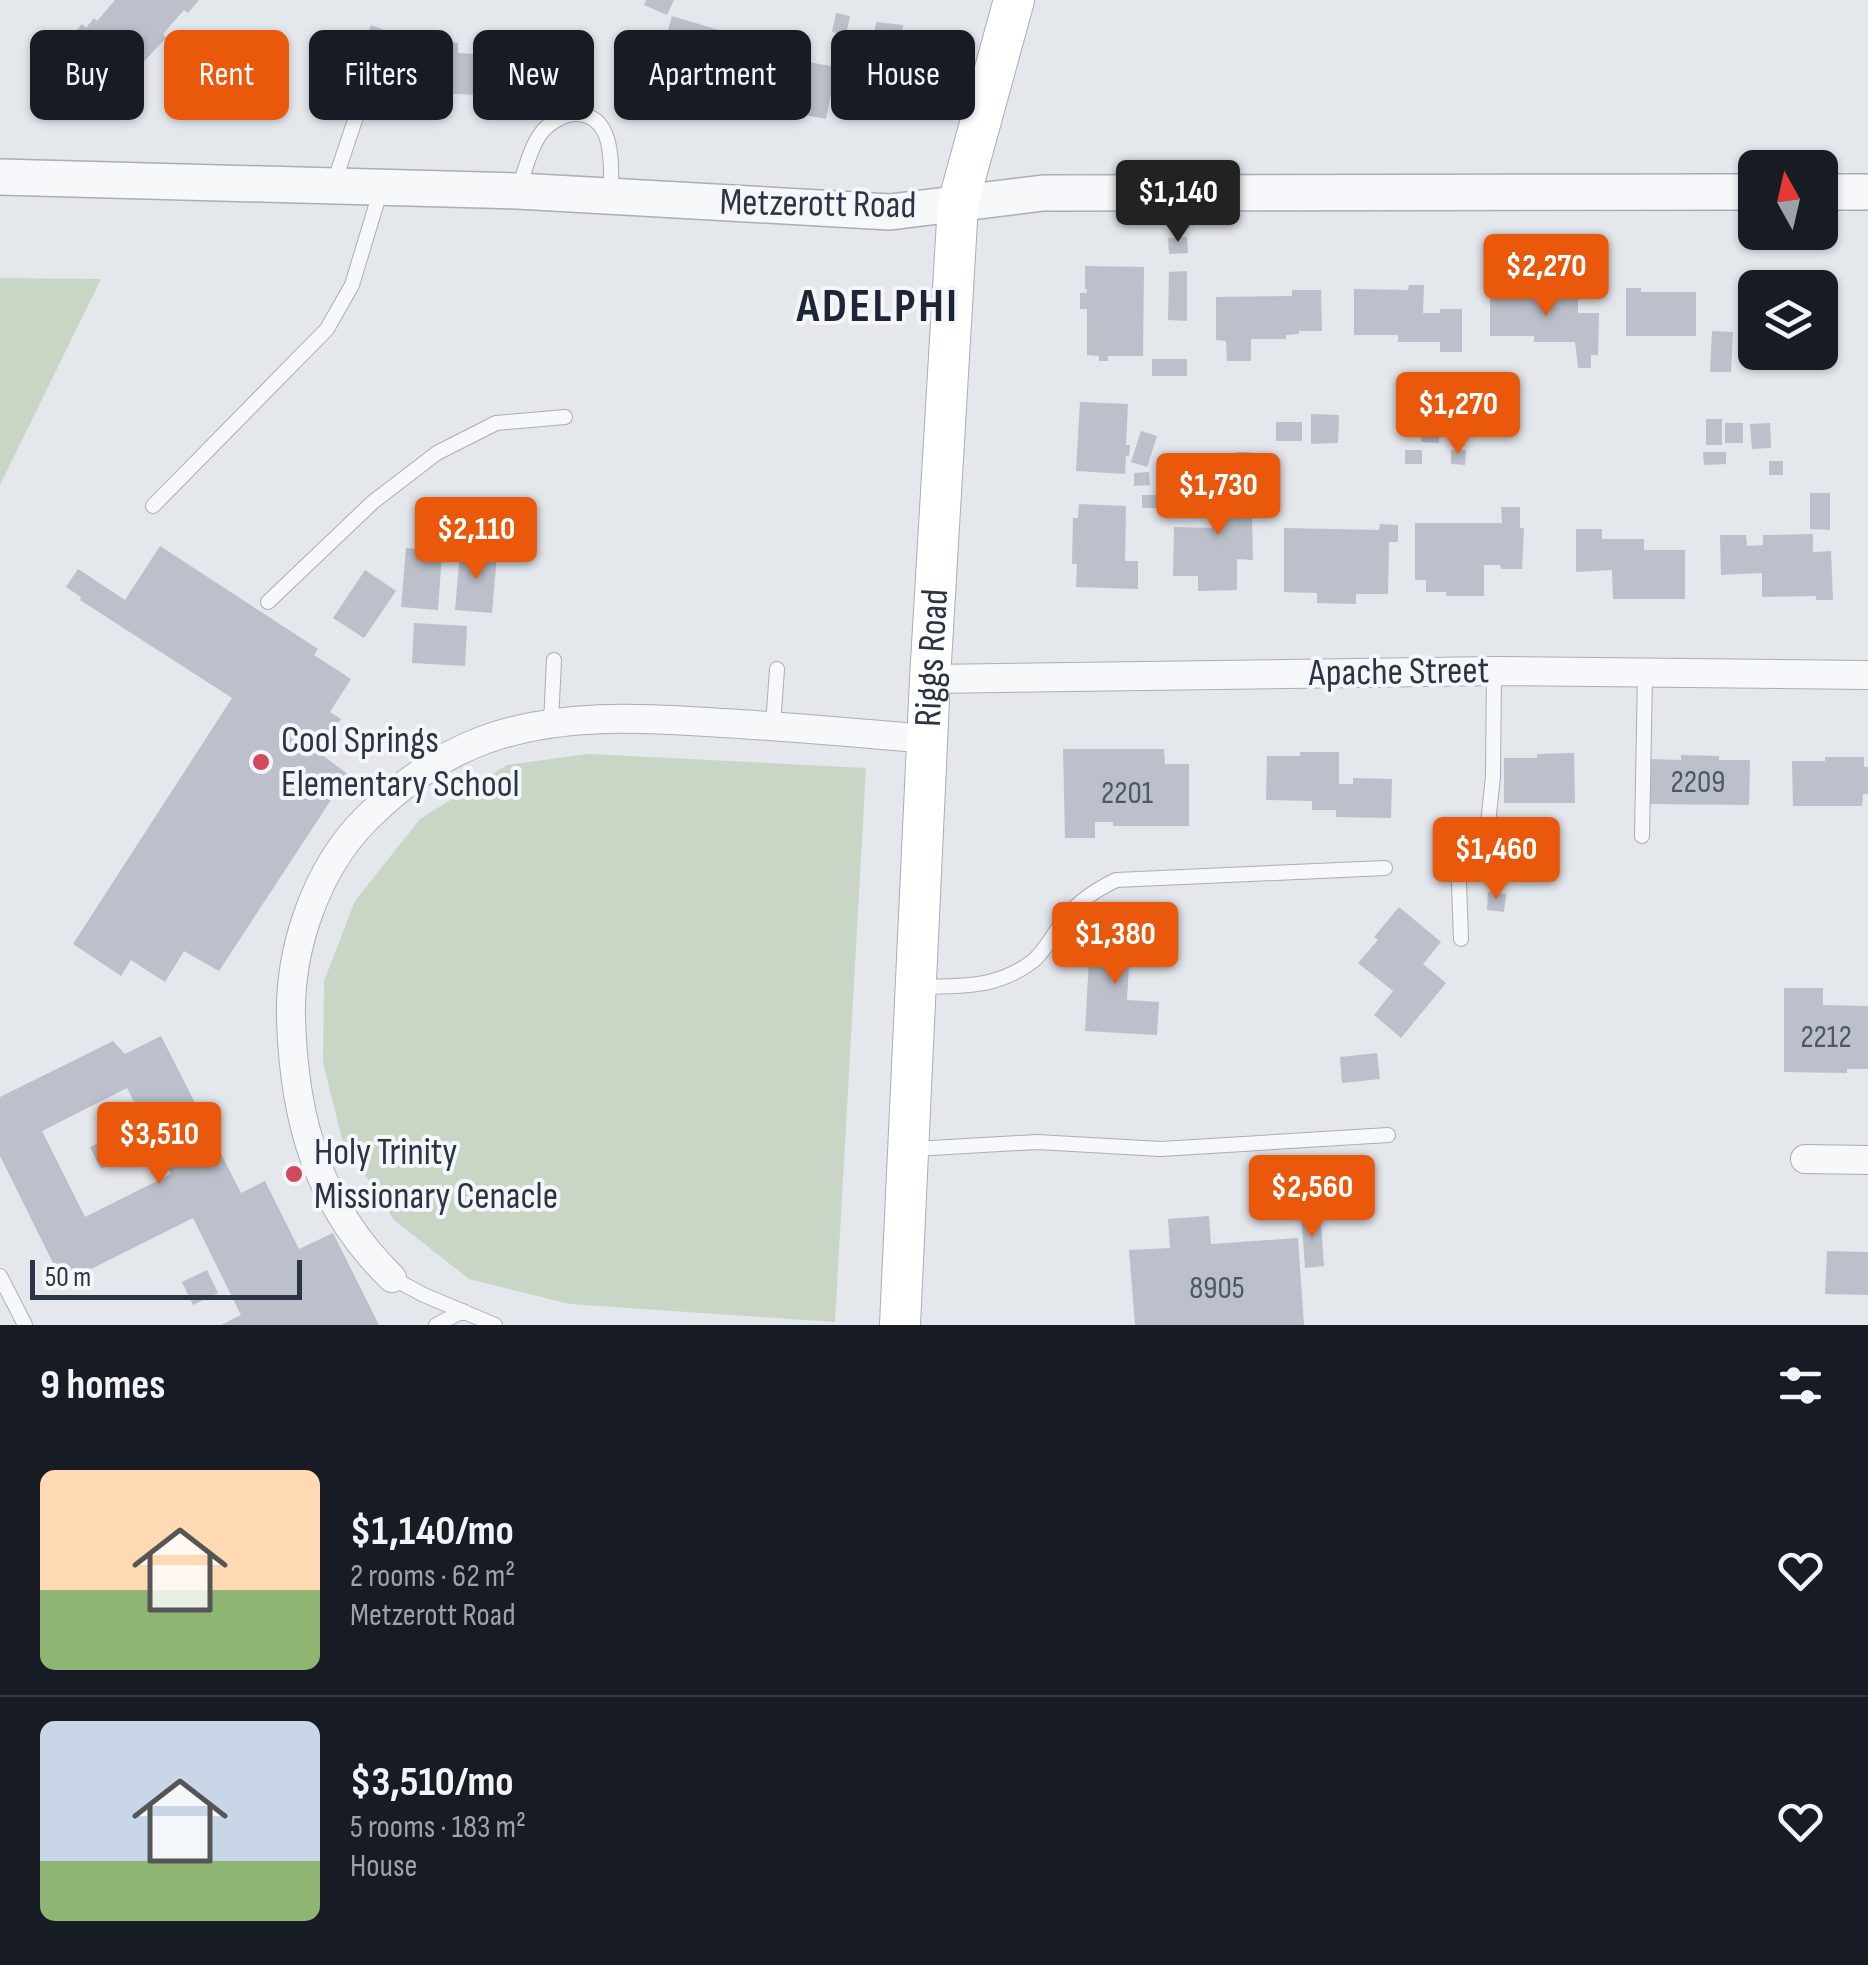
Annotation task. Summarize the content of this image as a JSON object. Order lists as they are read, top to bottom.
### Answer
{
  "streets": {
    "main road": ["Riggs Road"],
    "street": ["Metzerott Road", "Apache Street"]
  },
  "crossings": [
    ["Metzerott Road", "Riggs Road"],
    ["Riggs Road", "Apache Street"]
  ],
  "districts": ["ADELPHI"],
  "places": ["Cool Springs Elementary School", "Holy Trinity Missionary Cenacle"],
  "house_numbers": [
    "2209",
    "2201",
    "2212",
    "8905"
  ],
  "scale_bar": "50 m",
  "north": "top",
  "page": {
    "chip": [
      "Buy",
      "Rent",
      "Filters",
      "New",
      "Apartment",
      "House"
    ],
    "price": [
      "$1,140",
      "$2,270",
      "$1,270",
      "$1,730",
      "$2,110",
      "$1,460",
      "$1,380",
      "$3,510",
      "$2,560"
    ],
    "scale": "50 m",
    "heading": "9 homes",
    "list": [
      {
        "name": "$1,140/mo",
        "note": "2 rooms · 62 m² · Metzerott Road"
      },
      {
        "name": "$3,510/mo",
        "note": "5 rooms · 183 m² · House"
      }
    ]
  }
}
